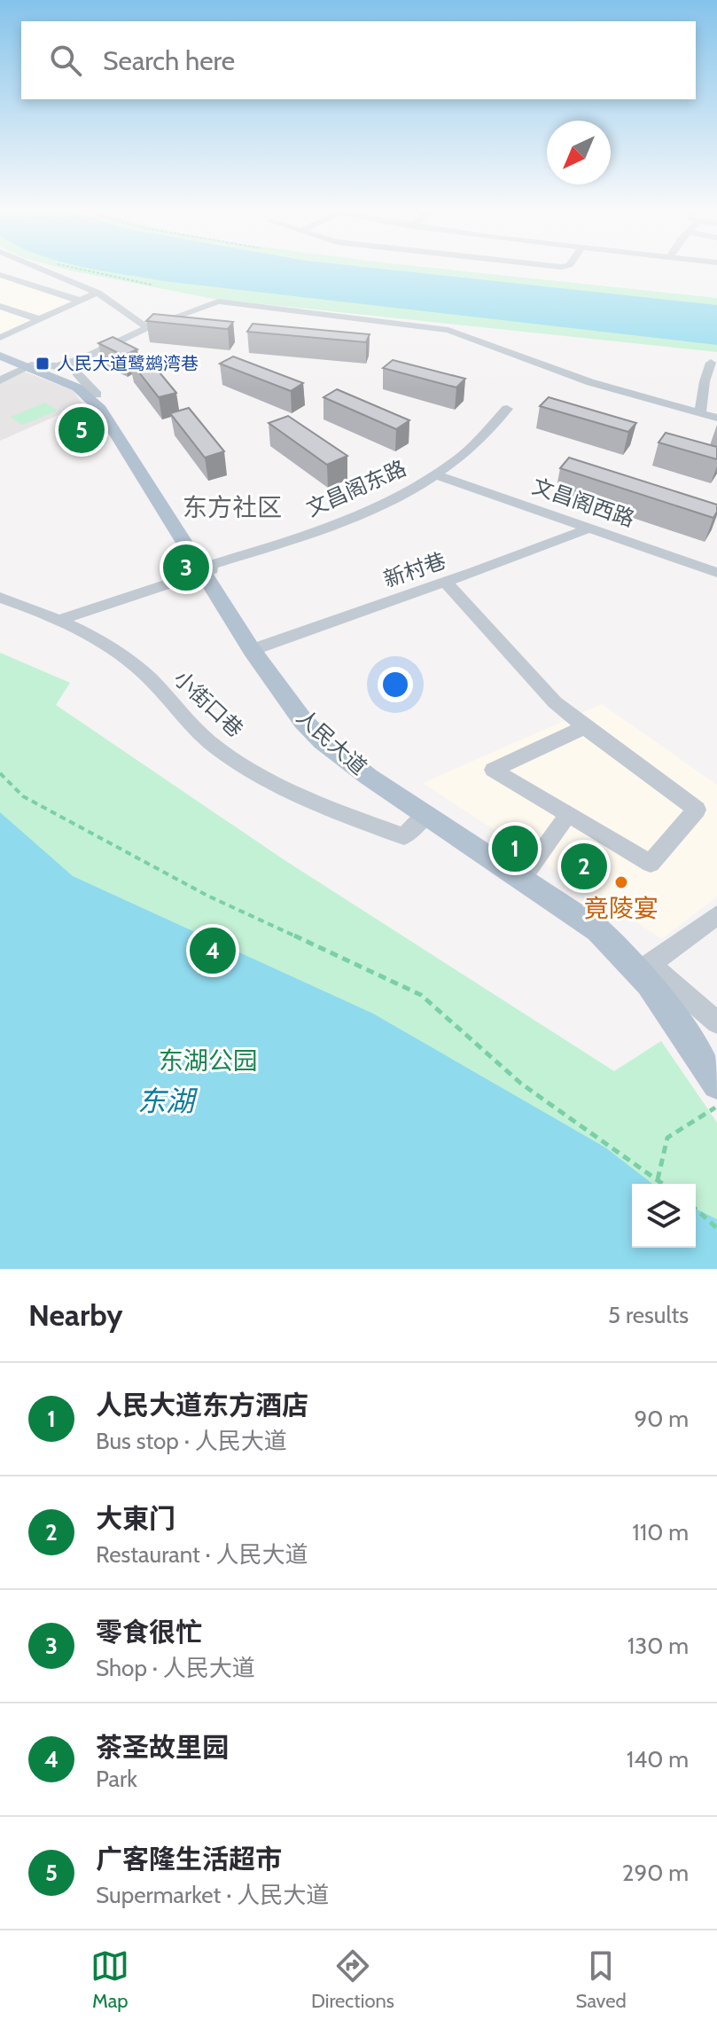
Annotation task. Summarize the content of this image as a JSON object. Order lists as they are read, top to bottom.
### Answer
{
  "streets": {
    "main road": ["人民大道"],
    "street": [
      "文昌阁东路",
      "文昌阁西路",
      "新村巷",
      "小街口巷"
    ]
  },
  "crossings": [
    ["文昌阁东路", "文昌阁西路"],
    ["文昌阁东路", "小街口巷"],
    ["文昌阁东路", "人民大道"],
    ["文昌阁西路", "新村巷"],
    ["新村巷", "人民大道"],
    ["小街口巷", "人民大道"]
  ],
  "districts": ["东方社区"],
  "water": ["东湖"],
  "parks": ["东湖公园"],
  "places": {
    "transit": ["人民大道鹭鹚湾巷"],
    "other": ["竟陵宴"]
  },
  "north": "bottom left",
  "page": {
    "search": "Search here",
    "pins": [
      "5",
      "3",
      "1",
      "2",
      "4"
    ],
    "heading": ["Nearby", "5 results"],
    "list": [
      {
        "mark": "1",
        "name": "人民大道东方酒店",
        "note": "Bus stop · 人民大道",
        "value": "90 m"
      },
      {
        "mark": "2",
        "name": "大東门",
        "note": "Restaurant · 人民大道",
        "value": "110 m"
      },
      {
        "mark": "3",
        "name": "零食很忙",
        "note": "Shop · 人民大道",
        "value": "130 m"
      },
      {
        "mark": "4",
        "name": "茶圣故里园",
        "note": "Park",
        "value": "140 m"
      },
      {
        "mark": "5",
        "name": "广客隆生活超市",
        "note": "Supermarket · 人民大道",
        "value": "290 m"
      }
    ],
    "nav": ["Map", "Directions", "Saved"]
  }
}
